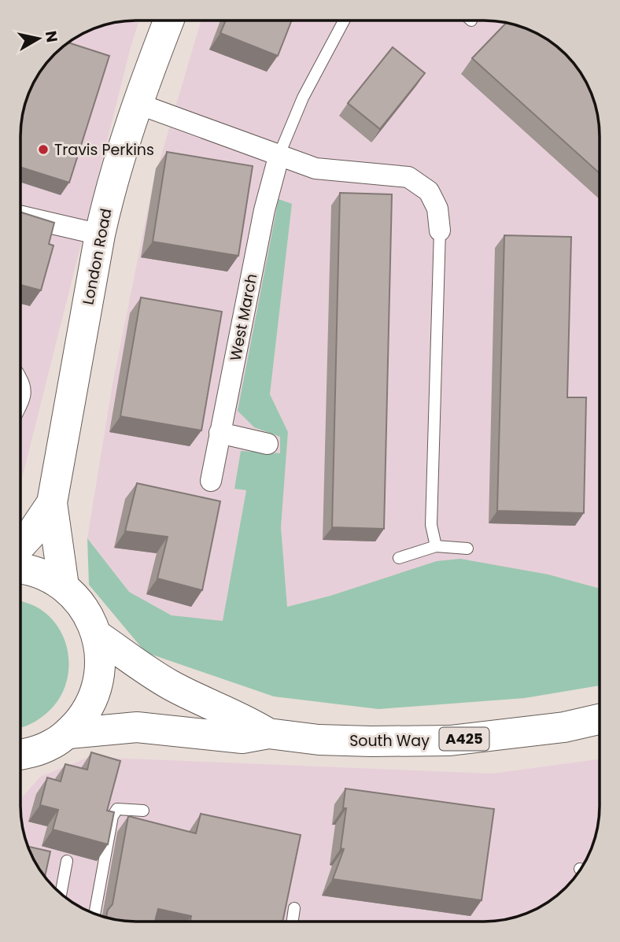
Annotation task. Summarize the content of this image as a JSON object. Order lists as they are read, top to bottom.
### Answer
{
  "streets": {
    "main road": ["London Road", "A425", "South Way"],
    "street": ["West March"]
  },
  "places": ["Travis Perkins"],
  "north": "right"
}
